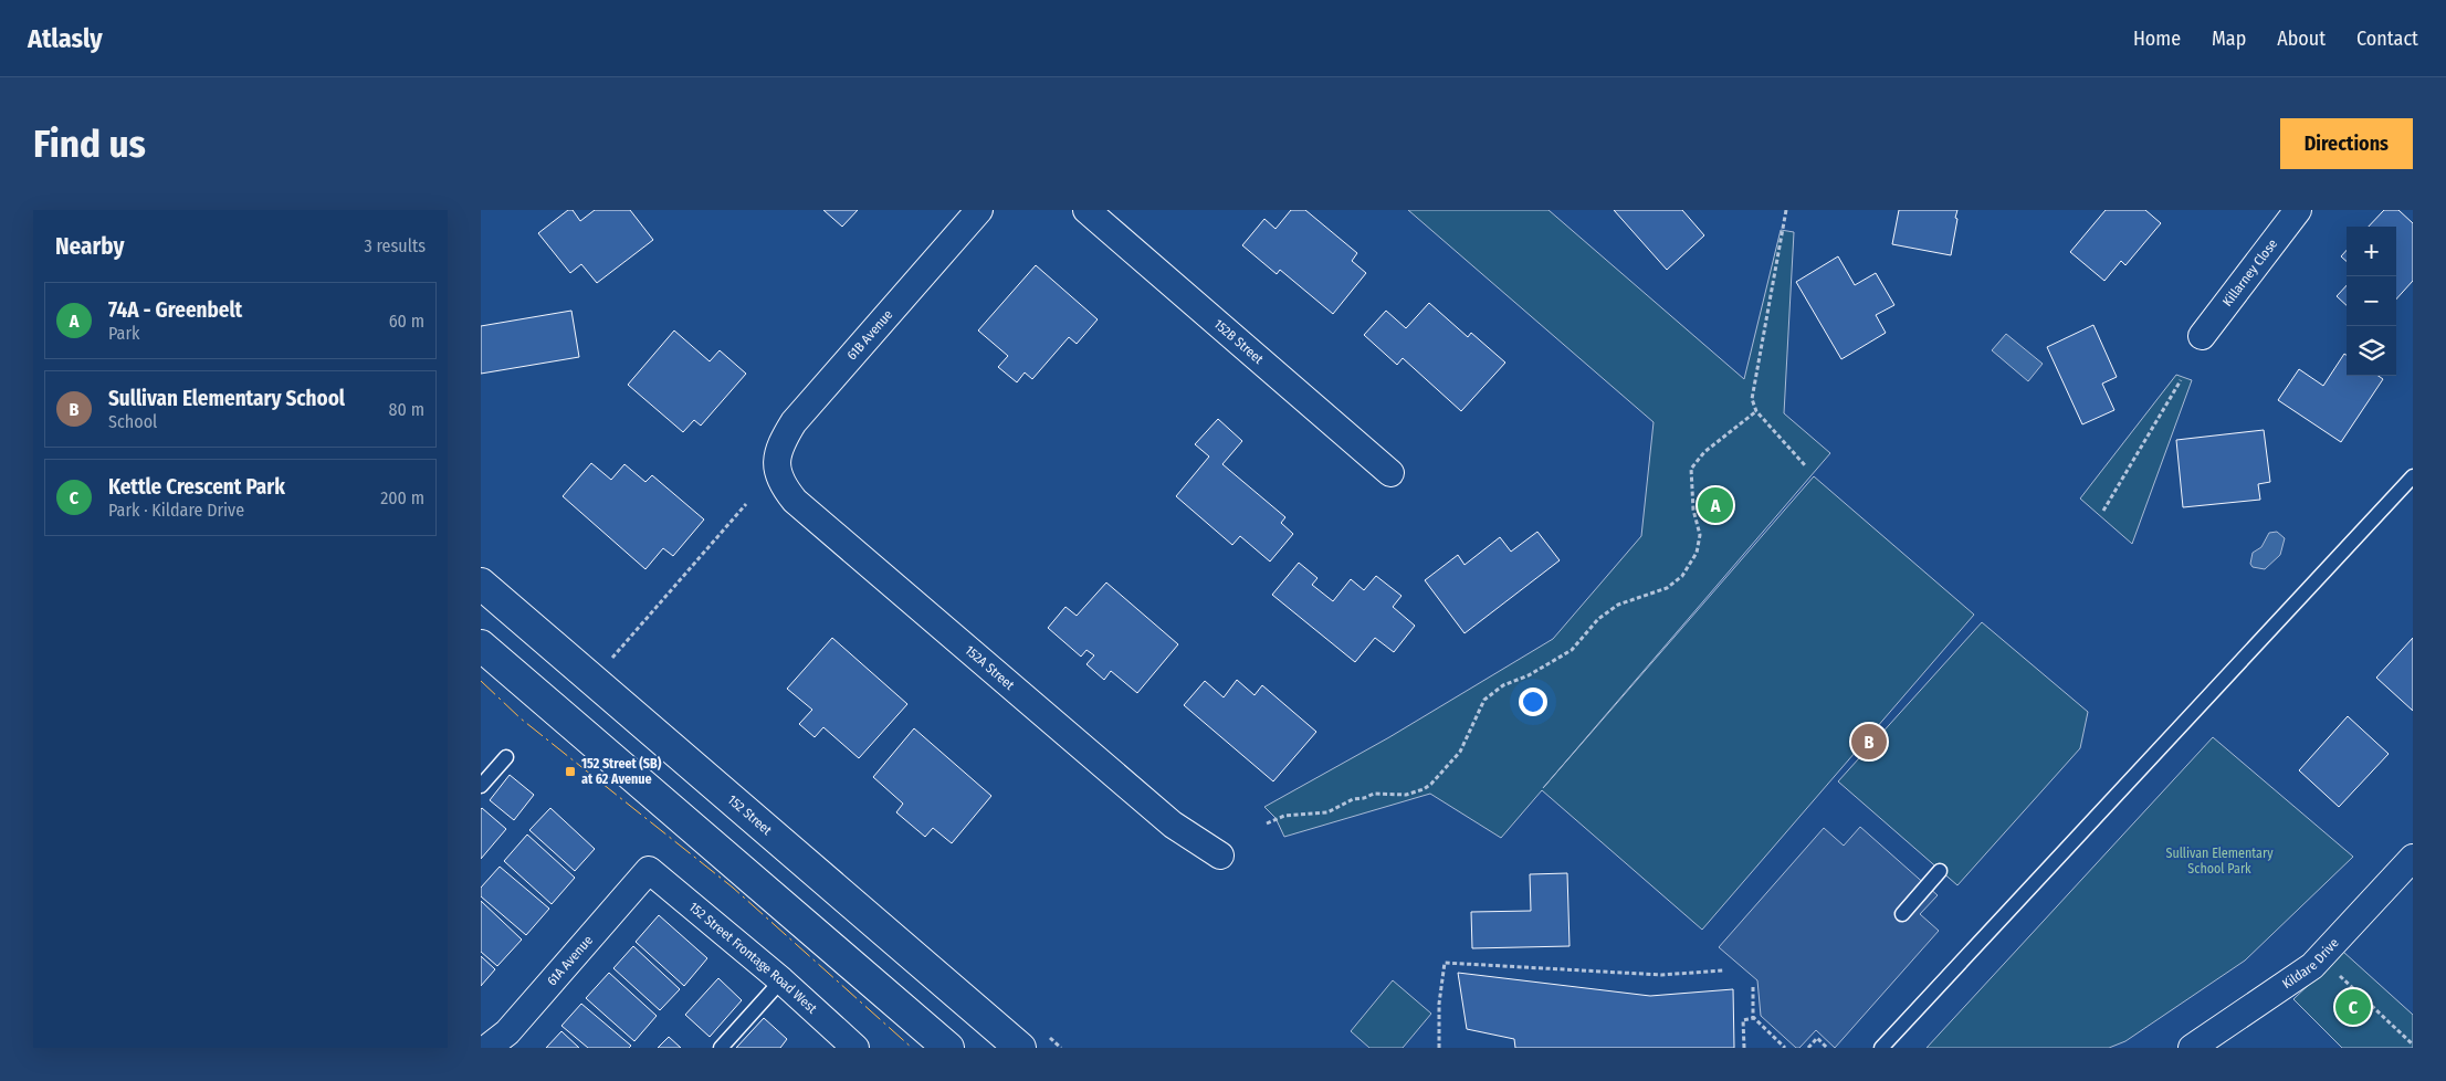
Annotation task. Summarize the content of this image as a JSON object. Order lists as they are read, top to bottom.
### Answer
{
  "streets": {
    "main road": ["152 Street"],
    "street": [
      "Killarney Close",
      "61B Avenue",
      "152B Street",
      "152A Street",
      "152 Street Frontage Road West",
      "61A Avenue",
      "Kildare Drive"
    ]
  },
  "crossings": [
    ["61B Avenue", "152A Street"],
    ["152 Street Frontage Road West", "61A Avenue"]
  ],
  "parks": ["Sullivan Elementary School Park"],
  "places": {
    "transit": ["152 Street (SB) at 62 Avenue"]
  },
  "page": {
    "header": "Atlasly",
    "nav": [
      "Home",
      "Map",
      "About",
      "Contact"
    ],
    "buttons": "Directions",
    "title": "Find us",
    "heading": ["Nearby", "3 results"],
    "map_buttons": ["+", "−"],
    "list": [
      {
        "mark": "A",
        "name": "74A - Greenbelt",
        "note": "Park",
        "value": "60 m"
      },
      {
        "mark": "B",
        "name": "Sullivan Elementary School",
        "note": "School",
        "value": "80 m"
      },
      {
        "mark": "C",
        "name": "Kettle Crescent Park",
        "note": "Park · Kildare Drive",
        "value": "200 m"
      }
    ],
    "pins": ["A", "B", "C"]
  }
}
